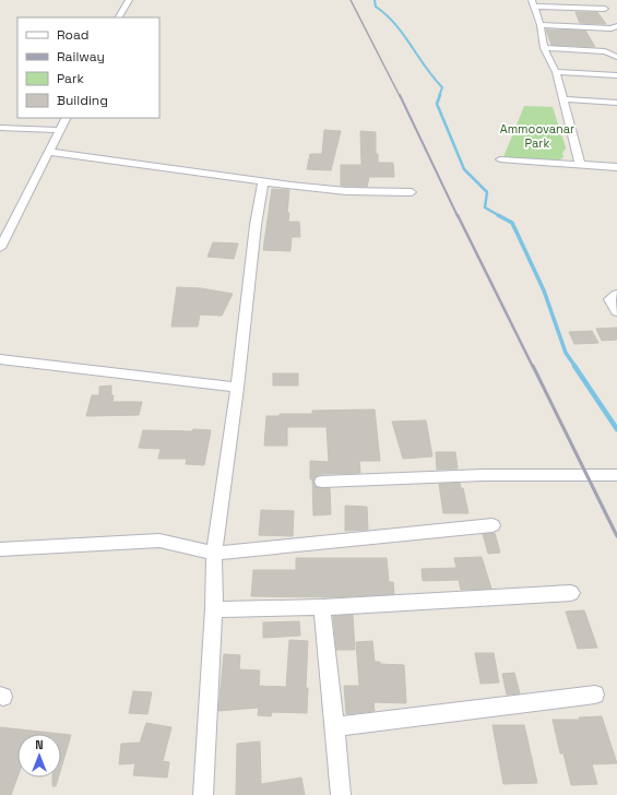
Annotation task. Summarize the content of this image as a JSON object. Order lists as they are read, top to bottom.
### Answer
{
  "parks": ["Ammoovanar Park"],
  "legend": [
    "Road",
    "Railway",
    "Park",
    "Building"
  ],
  "north": "top"
}
